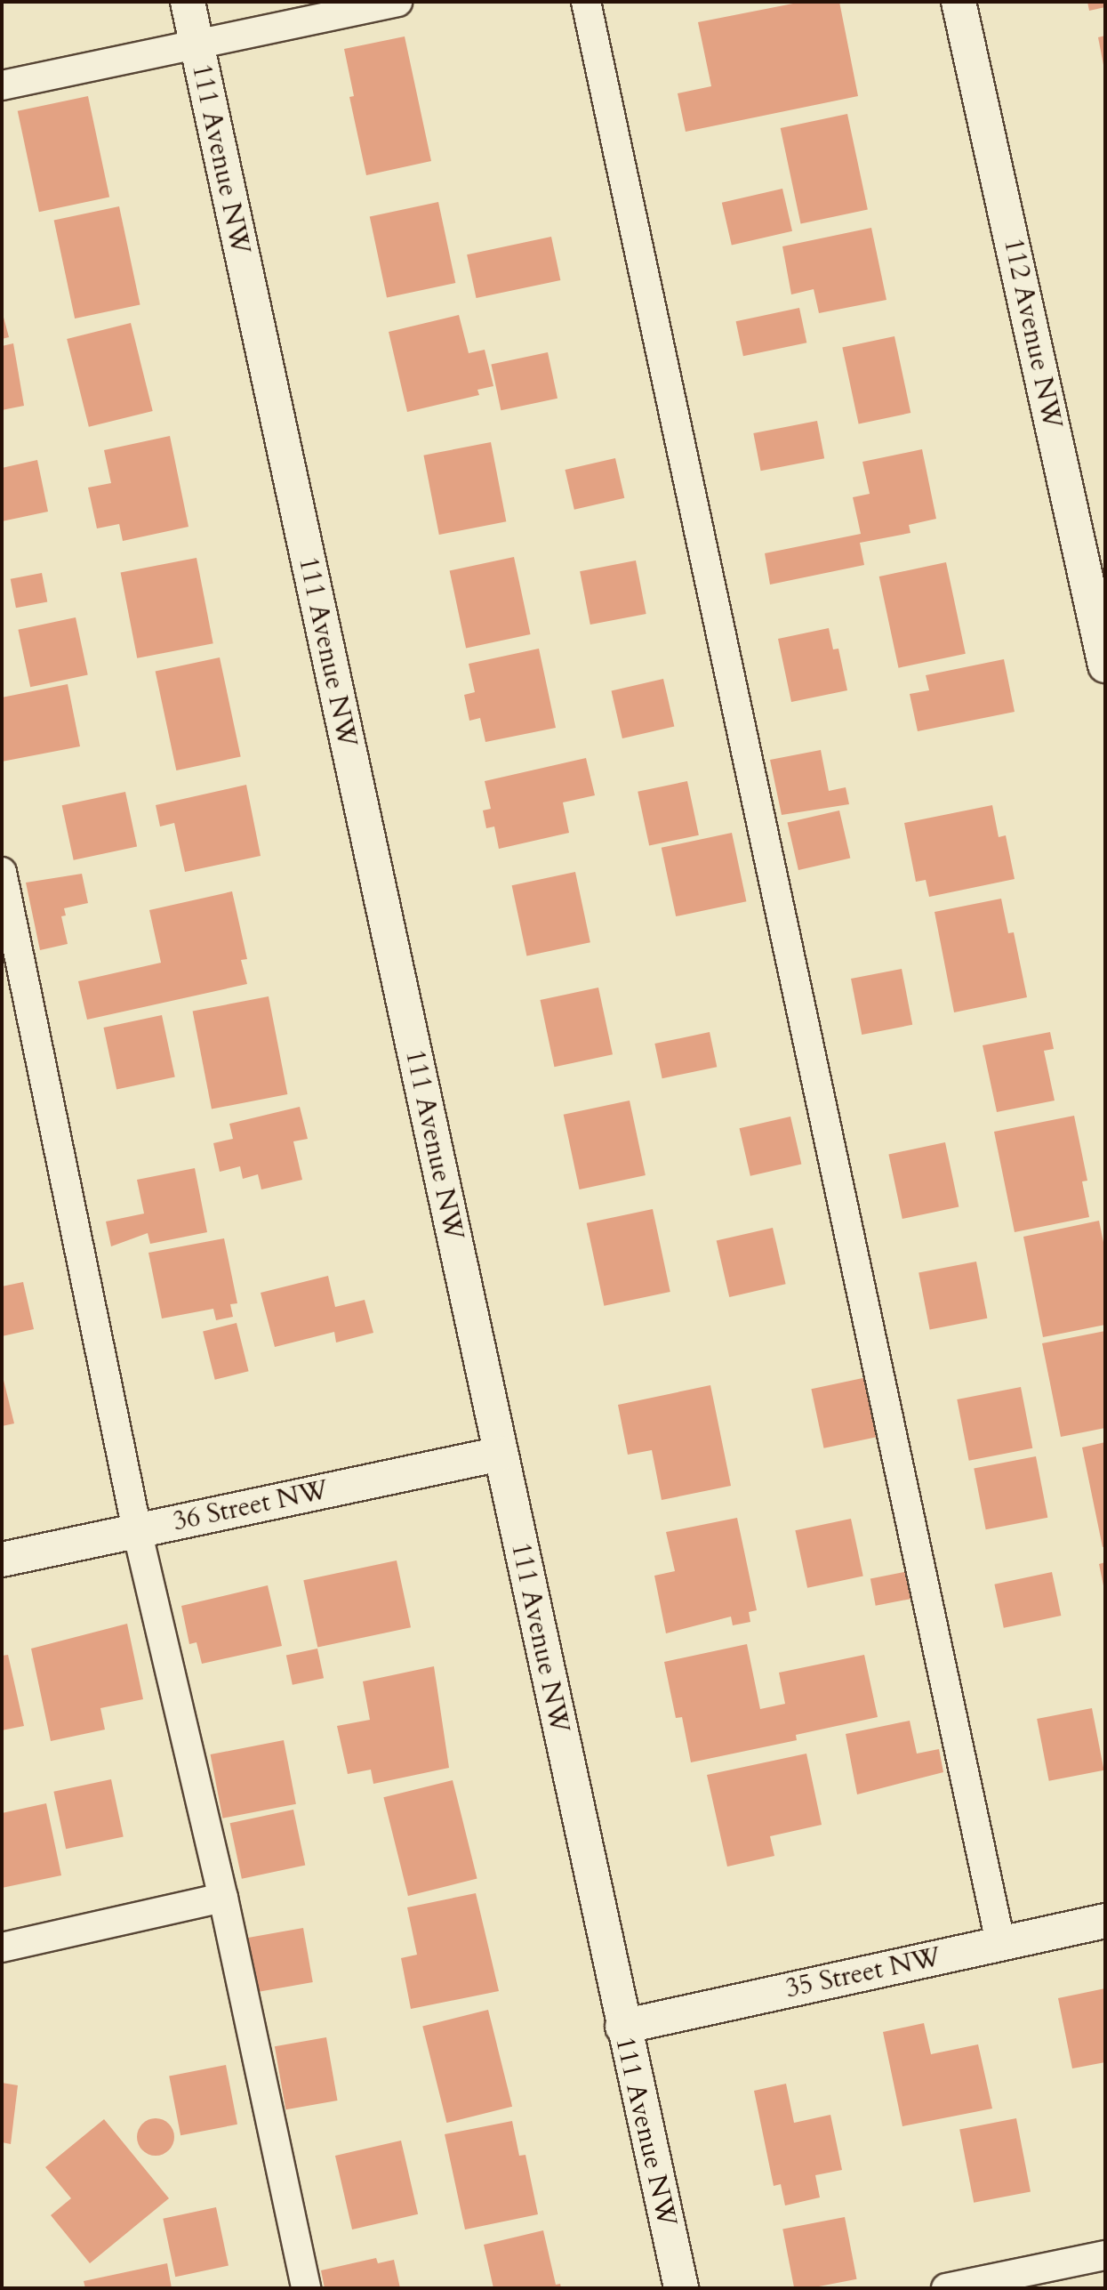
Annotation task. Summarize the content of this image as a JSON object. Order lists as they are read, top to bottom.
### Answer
{
  "streets": {
    "street": [
      "111 Avenue NW",
      "112 Avenue NW",
      "36 Street NW",
      "35 Street NW"
    ]
  },
  "crossings": [
    ["111 Avenue NW", "36 Street NW"],
    ["111 Avenue NW", "35 Street NW"]
  ]
}
